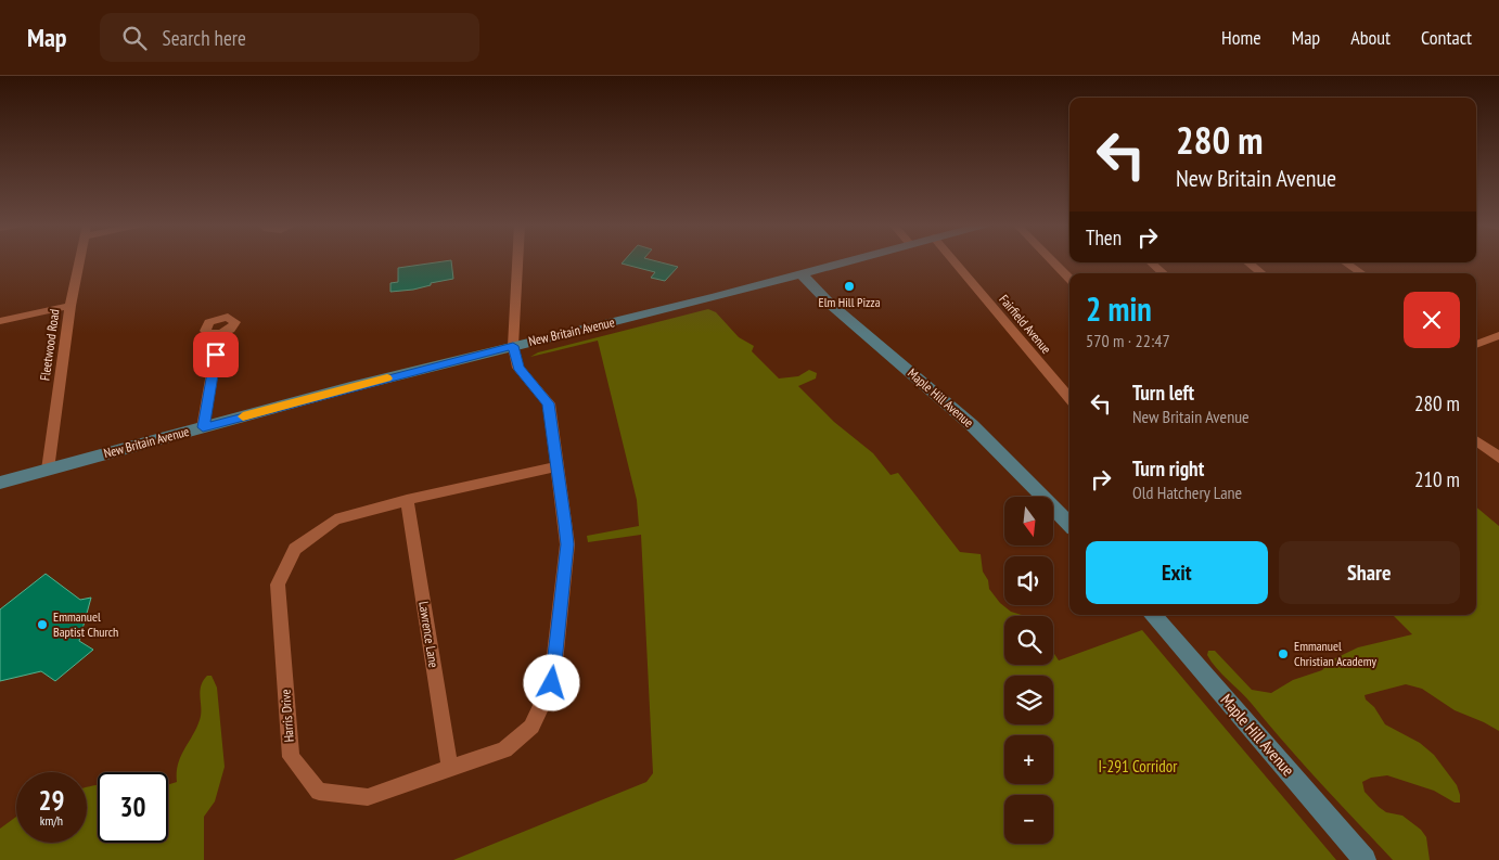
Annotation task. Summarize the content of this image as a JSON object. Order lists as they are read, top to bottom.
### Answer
{
  "streets": {
    "main road": ["New Britain Avenue", "Maple Hill Avenue"],
    "street": [
      "Fairfield Avenue",
      "Fleetwood Road",
      "Lawrence Lane",
      "Harris Drive"
    ]
  },
  "crossings": [
    ["New Britain Avenue", "Fleetwood Road"],
    ["New Britain Avenue", "Maple Hill Avenue"],
    ["New Britain Avenue", "Harris Drive"],
    ["Lawrence Lane", "Harris Drive"]
  ],
  "parks": ["I-291 Corridor"],
  "places": ["Elm Hill Pizza", "Emmanuel Baptist Church", "Emmanuel Christian Academy"],
  "north": "bottom",
  "page": {
    "header": "Map",
    "search": "Search here",
    "nav": [
      "Home",
      "Map",
      "About",
      "Contact"
    ],
    "turn": ["280 m", "New Britain Avenue"],
    "then": "Then",
    "heading": ["2 min", "570 m · 22:47"],
    "list": [
      {
        "name": "Turn left",
        "note": "New Britain Avenue",
        "value": "280 m"
      },
      {
        "name": "Turn right",
        "note": "Old Hatchery Lane",
        "value": "210 m"
      }
    ],
    "map_buttons": ["+", "−"],
    "buttons": ["Exit", "Share"],
    "speed": "29 km/h",
    "limit": "30"
  }
}
